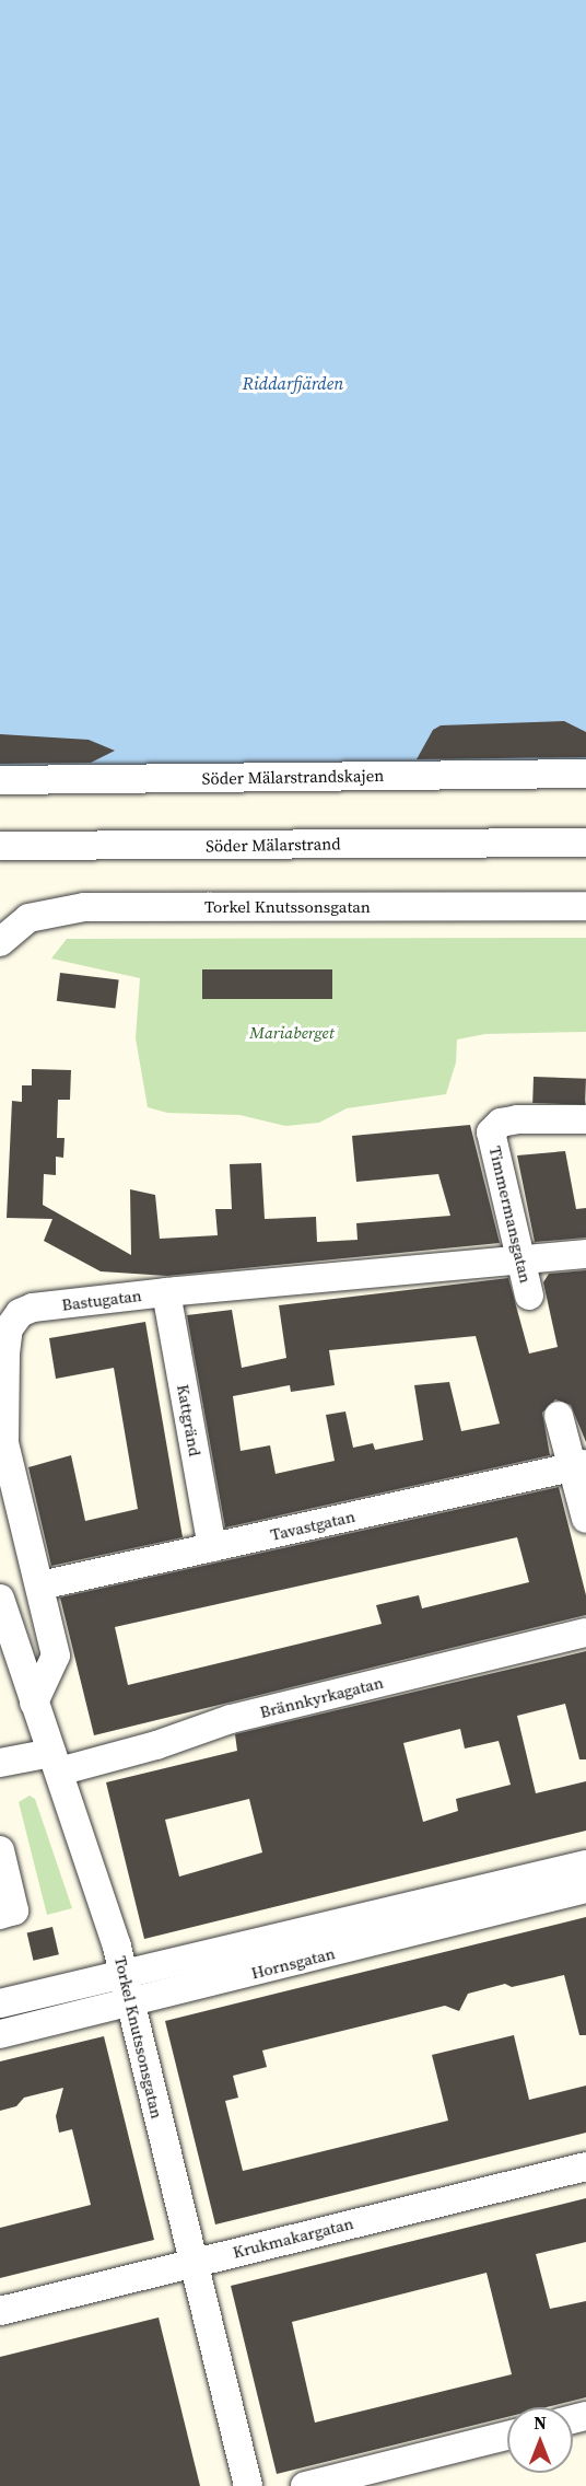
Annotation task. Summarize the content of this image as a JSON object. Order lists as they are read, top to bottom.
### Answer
{
  "streets": {
    "street": [
      "Söder Mälarstrandskajen",
      "Söder Mälarstrand",
      "Torkel Knutssonsgatan",
      "Timmermansgatan",
      "Bastugatan",
      "Kattgränd",
      "Tavastgatan",
      "Brännkyrkagatan",
      "Hornsgatan",
      "Krukmakargatan"
    ]
  },
  "crossings": [
    ["Torkel Knutssonsgatan", "Bastugatan"],
    ["Torkel Knutssonsgatan", "Brännkyrkagatan"],
    ["Torkel Knutssonsgatan", "Hornsgatan"],
    ["Torkel Knutssonsgatan", "Krukmakargatan"],
    ["Timmermansgatan", "Bastugatan"],
    ["Bastugatan", "Kattgränd"],
    ["Bastugatan", "Tavastgatan"],
    ["Kattgränd", "Tavastgatan"]
  ],
  "water": ["Riddarfjärden"],
  "parks": ["Mariaberget"],
  "north": "top"
}
